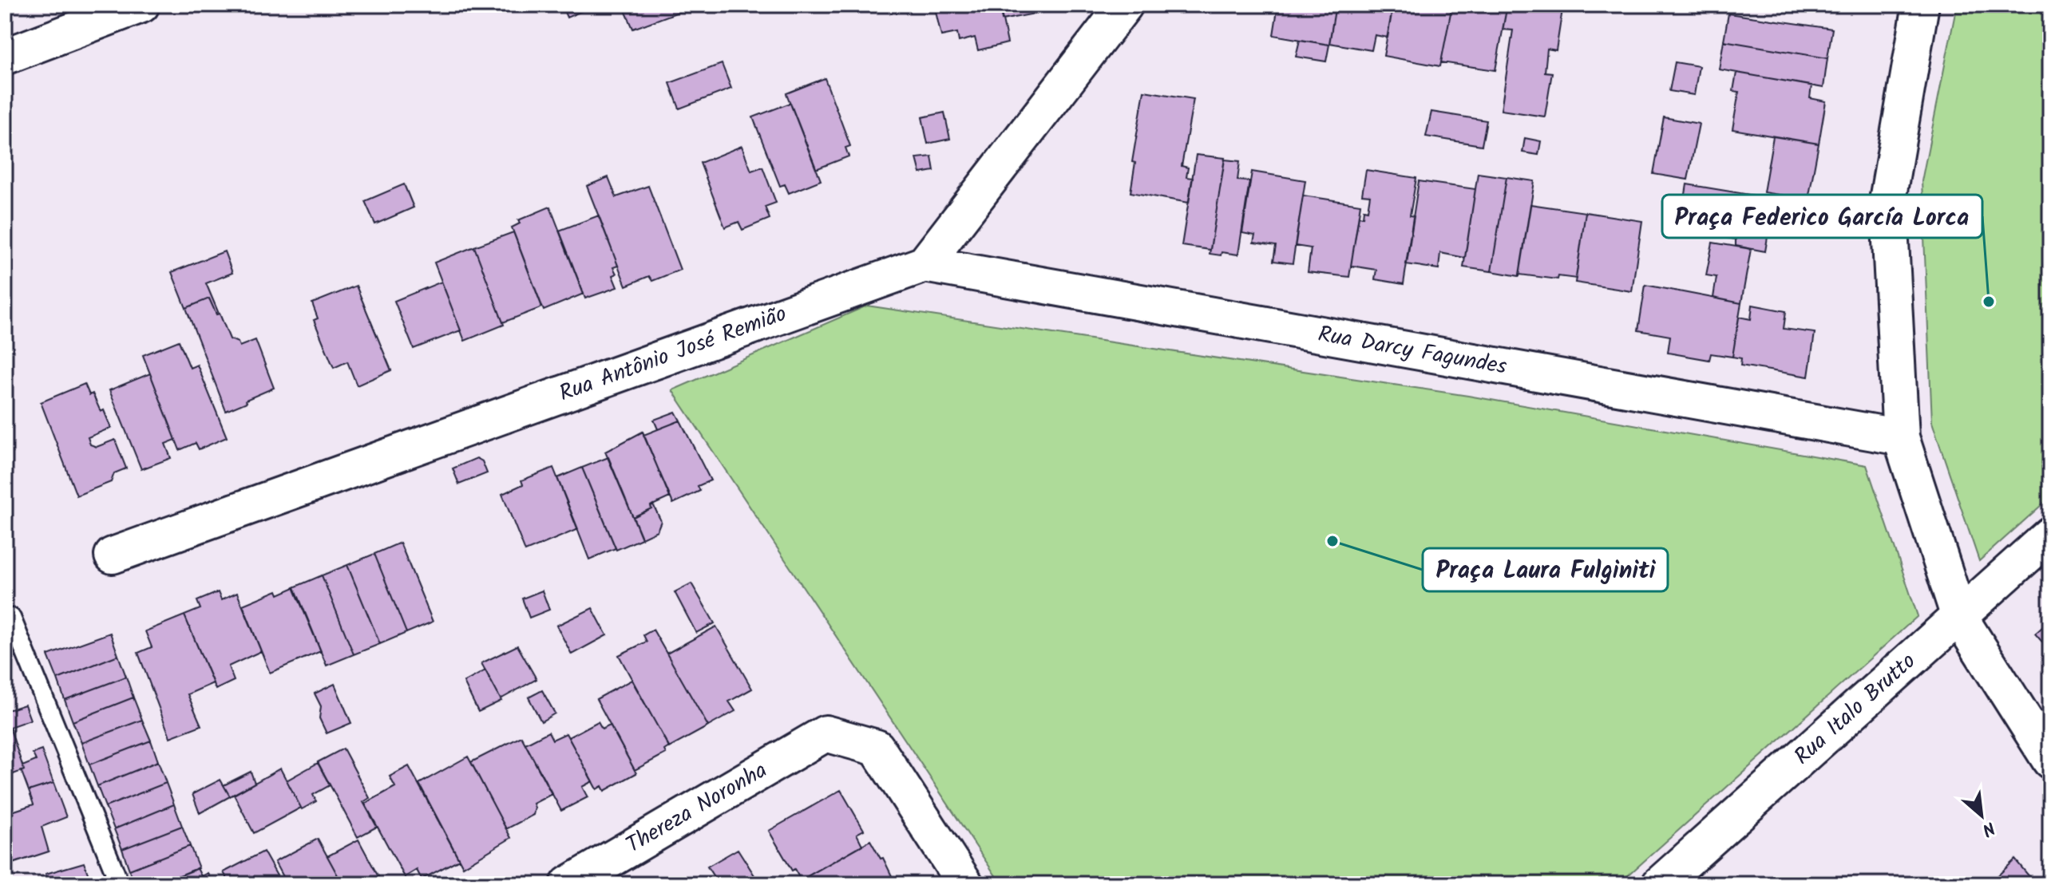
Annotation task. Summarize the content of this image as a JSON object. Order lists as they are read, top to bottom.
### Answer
{
  "streets": {
    "street": [
      "Rua Darcy Fagundes",
      "Rua Antônio José Remião",
      "Rua Italo Brutto",
      "Thereza Noronha"
    ]
  },
  "crossings": [
    ["Rua Darcy Fagundes", "Rua Antônio José Remião"]
  ],
  "places": ["Praça Federico García Lorca", "Praça Laura Fulginiti"],
  "north": "bottom right"
}
